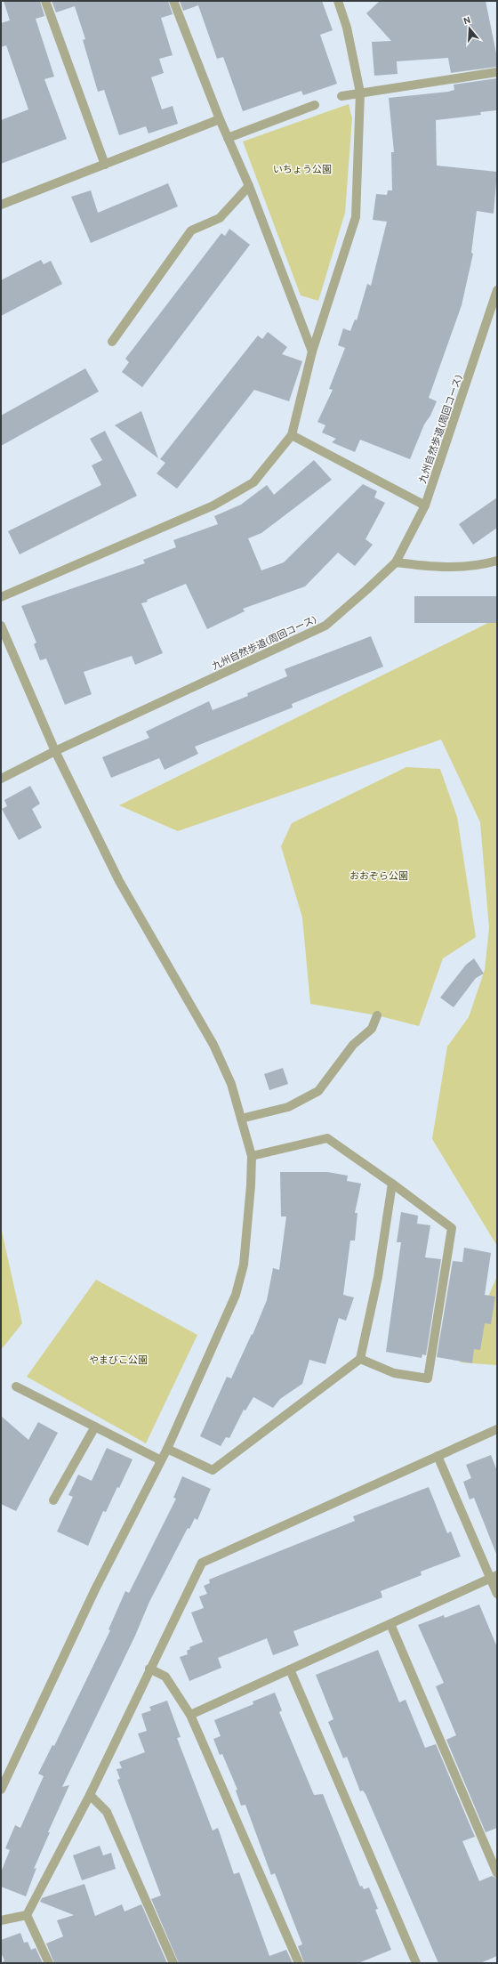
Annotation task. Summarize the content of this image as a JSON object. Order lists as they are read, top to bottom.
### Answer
{
  "streets": {
    "street": ["九州自然歩道(周回コース)"]
  },
  "parks": ["いちょう公園", "おおぞら公園", "やまびこ公園"],
  "north": "top"
}
